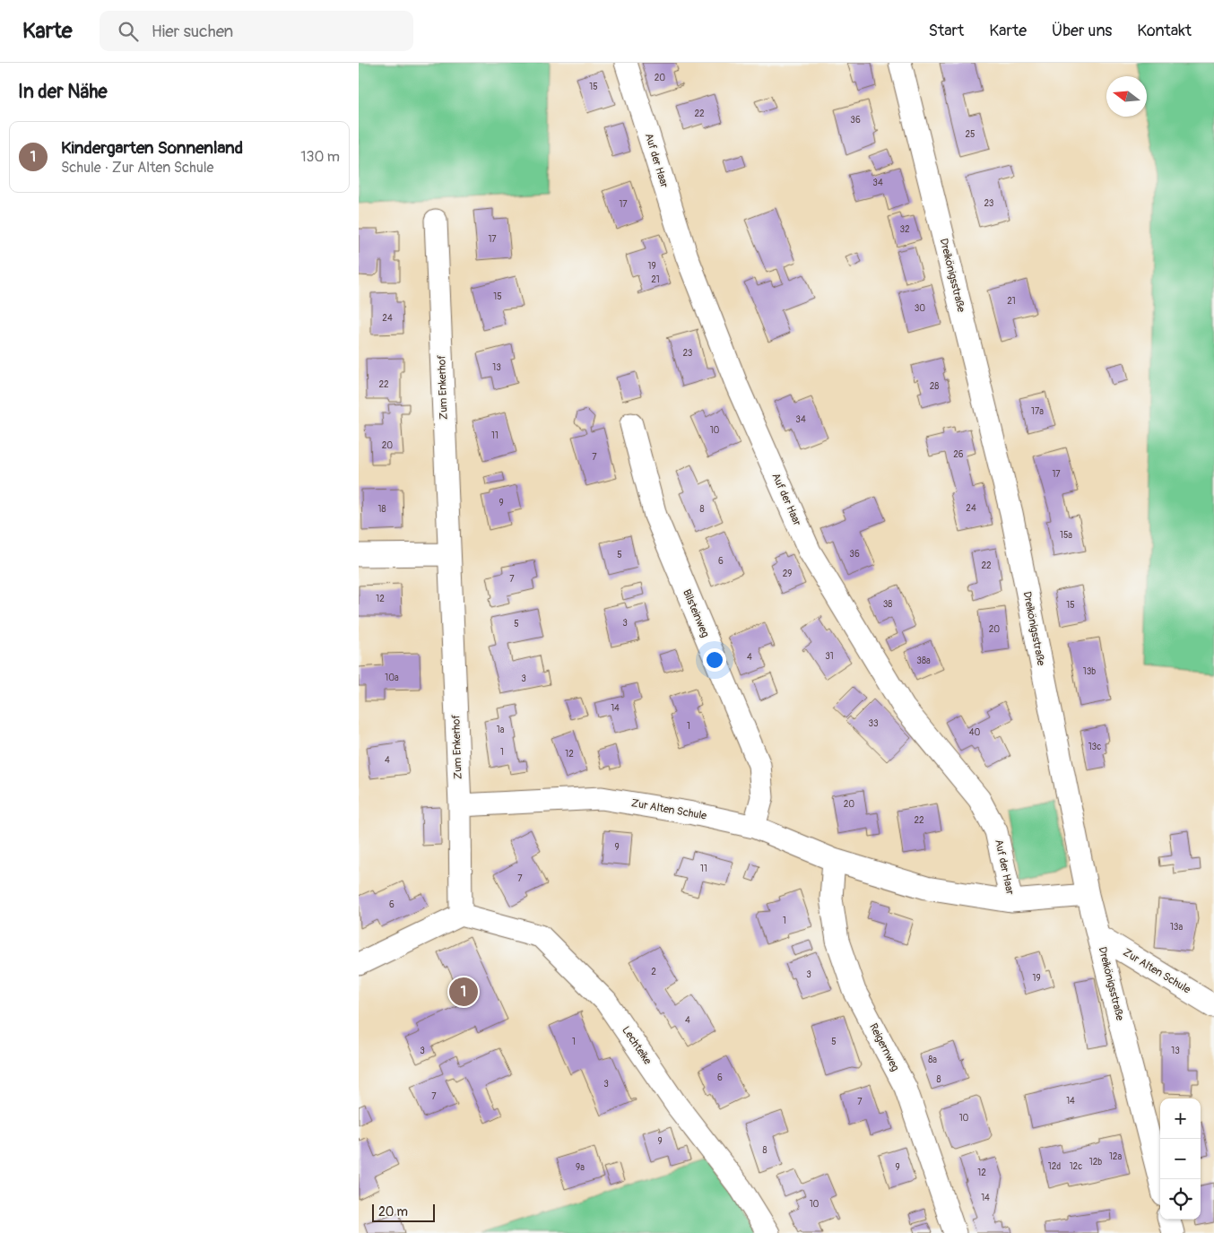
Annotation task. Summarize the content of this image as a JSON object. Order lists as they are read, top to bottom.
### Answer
{
  "streets": {
    "street": [
      "Auf der Haar",
      "Dreikönigsstraße",
      "Zum Enkerhof",
      "Bilsteinweg",
      "Zur Alten Schule",
      "Lechteike",
      "Reigernweg"
    ]
  },
  "crossings": [
    ["Auf der Haar", "Zur Alten Schule"],
    ["Dreikönigsstraße", "Zur Alten Schule"],
    ["Zum Enkerhof", "Zur Alten Schule"],
    ["Bilsteinweg", "Zur Alten Schule"],
    ["Zur Alten Schule", "Reigernweg"]
  ],
  "house_numbers": [
    "20",
    "15",
    "22",
    "36",
    "25",
    "34",
    "23",
    "17",
    "32",
    "17",
    "19",
    "21",
    "15",
    "21",
    "30",
    "24",
    "23",
    "13",
    "22",
    "28",
    "17a",
    "34",
    "10",
    "11",
    "20",
    "26",
    "7",
    "17",
    "9",
    "24",
    "18",
    "8",
    "15a",
    "36",
    "5",
    "6",
    "22",
    "29",
    "7",
    "12",
    "38",
    "15",
    "3",
    "5",
    "20",
    "31",
    "4",
    "38a",
    "13b",
    "10a",
    "3",
    "14",
    "33",
    "1",
    "1a",
    "40",
    "13c",
    "1",
    "12",
    "4",
    "20",
    "22",
    "9",
    "11",
    "7",
    "6",
    "1",
    "13a",
    "2",
    "3",
    "19",
    "4",
    "1",
    "5",
    "3",
    "13",
    "8a",
    "6",
    "8",
    "3",
    "7",
    "14",
    "7",
    "10",
    "9",
    "8",
    "12a",
    "12b",
    "12d",
    "12c",
    "9a",
    "9",
    "12",
    "14",
    "10"
  ],
  "scale_bar": "20 m",
  "north": "left",
  "page": {
    "header": "Karte",
    "search": "Hier suchen",
    "nav": [
      "Start",
      "Karte",
      "Über uns",
      "Kontakt"
    ],
    "heading": "In der Nähe",
    "list": [
      {
        "mark": "1",
        "name": "Kindergarten Sonnenland",
        "note": "Schule · Zur Alten Schule",
        "value": "130 m"
      }
    ],
    "pins": "1",
    "map_buttons": ["+", "−"],
    "scale": "20 m"
  }
}
